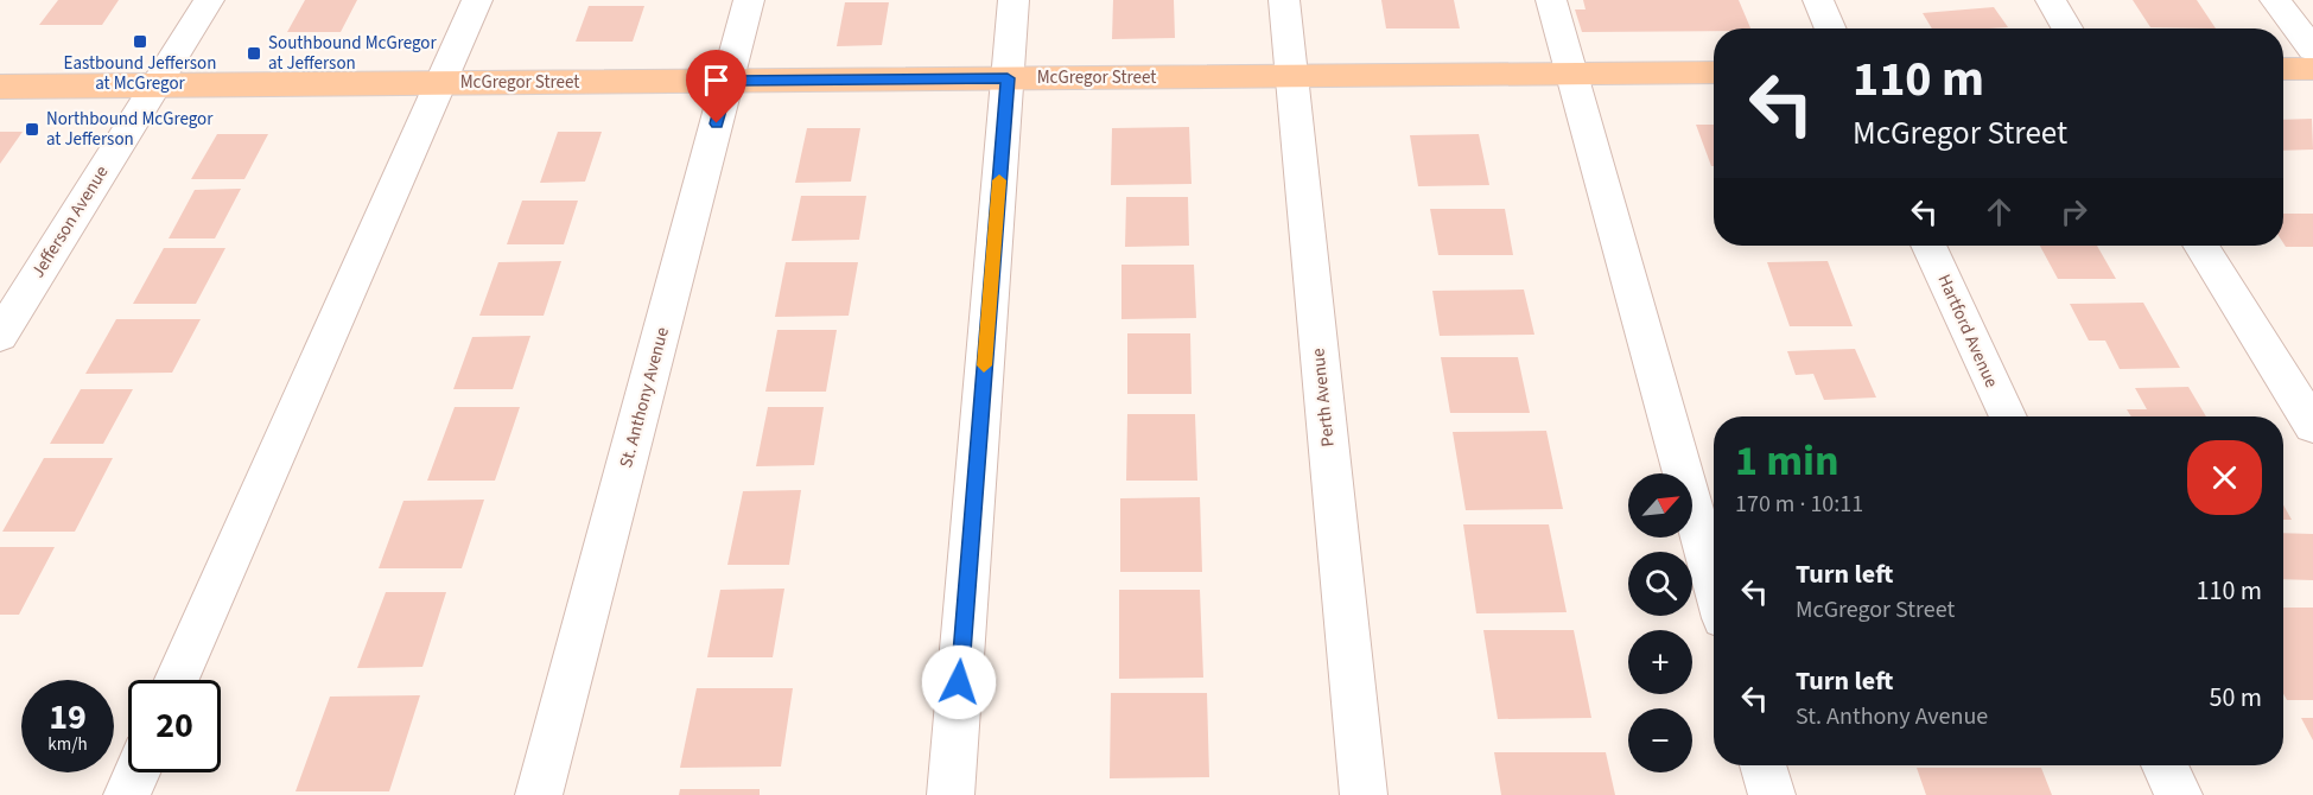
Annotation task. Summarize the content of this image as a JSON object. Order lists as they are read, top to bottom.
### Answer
{
  "streets": {
    "main road": ["McGregor Street"],
    "street": [
      "Jefferson Avenue",
      "Hartford Avenue",
      "St. Anthony Avenue",
      "Perth Avenue"
    ]
  },
  "crossings": [
    ["McGregor Street", "Jefferson Avenue"],
    ["McGregor Street", "St. Anthony Avenue"],
    ["McGregor Street", "Perth Avenue"]
  ],
  "places": {
    "transit": ["Eastbound Jefferson at McGregor", "Southbound McGregor at Jefferson", "Northbound McGregor at Jefferson"]
  },
  "north": "top right",
  "page": {
    "turn": ["110 m", "McGregor Street"],
    "heading": ["1 min", "170 m · 10:11"],
    "map_buttons": ["+", "−"],
    "list": [
      {
        "name": "Turn left",
        "note": "McGregor Street",
        "value": "110 m"
      },
      {
        "name": "Turn left",
        "note": "St. Anthony Avenue",
        "value": "50 m"
      }
    ],
    "speed": "19 km/h",
    "limit": "20"
  }
}
